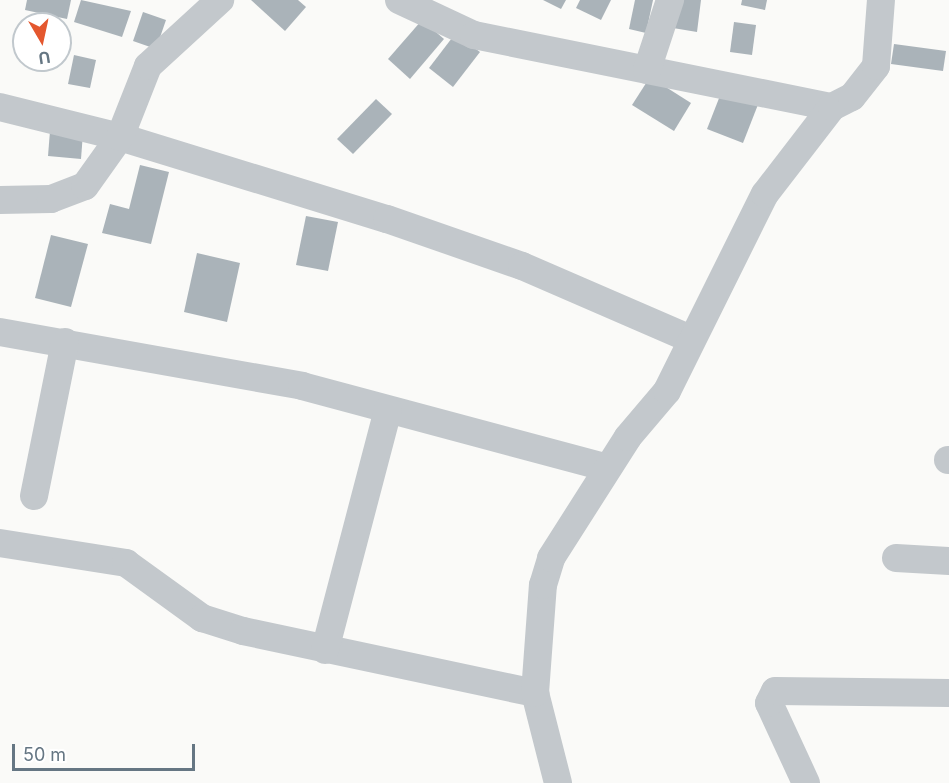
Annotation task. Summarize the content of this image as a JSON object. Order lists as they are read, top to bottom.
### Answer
{
  "scale_bar": "50 m",
  "north": "bottom"
}
